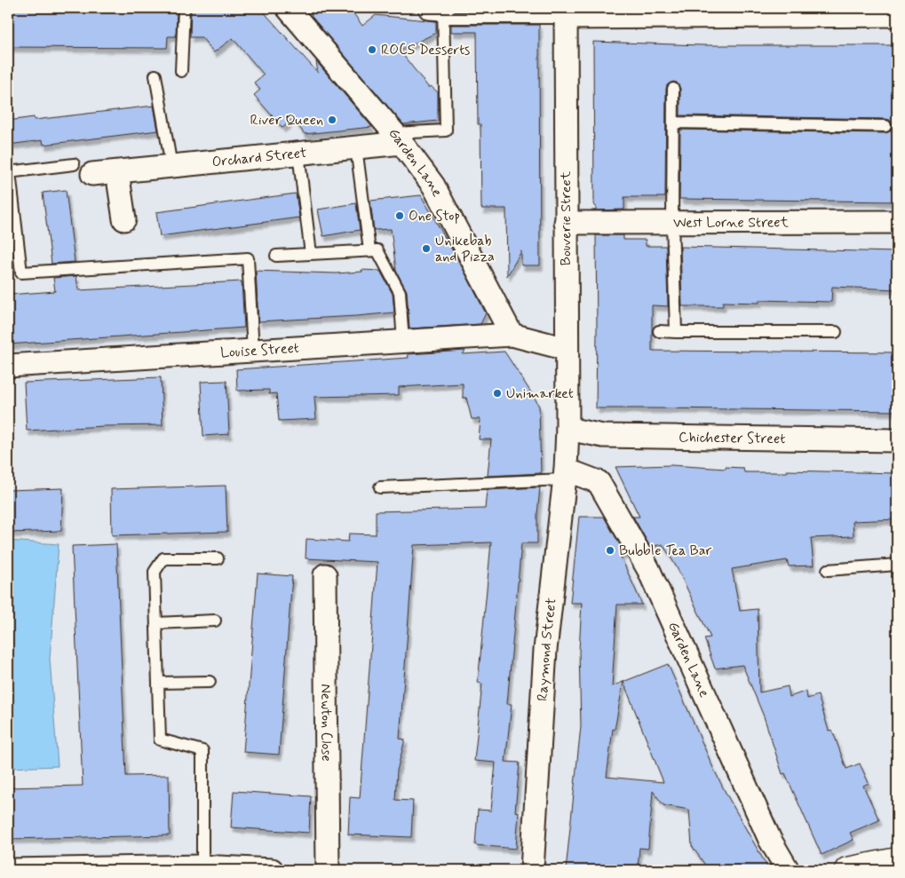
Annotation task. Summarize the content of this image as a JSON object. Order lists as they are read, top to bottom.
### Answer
{
  "streets": {
    "street": [
      "Orchard Street",
      "Garden Lane",
      "Bouverie Street",
      "West Lorne Street",
      "Louise Street",
      "Chichester Street",
      "Raymond Street",
      "Newton Close"
    ]
  },
  "crossings": [
    ["Orchard Street", "Garden Lane"],
    ["Garden Lane", "Louise Street"],
    ["Garden Lane", "Raymond Street"],
    ["Bouverie Street", "West Lorne Street"],
    ["Bouverie Street", "Chichester Street"],
    ["Bouverie Street", "Raymond Street"],
    ["Chichester Street", "Raymond Street"]
  ],
  "places": [
    "ROCS Desserts",
    "River Queen",
    "One Stop",
    "Unikebab and Pizza",
    "Unimarket",
    "Bubble Tea Bar"
  ]
}
